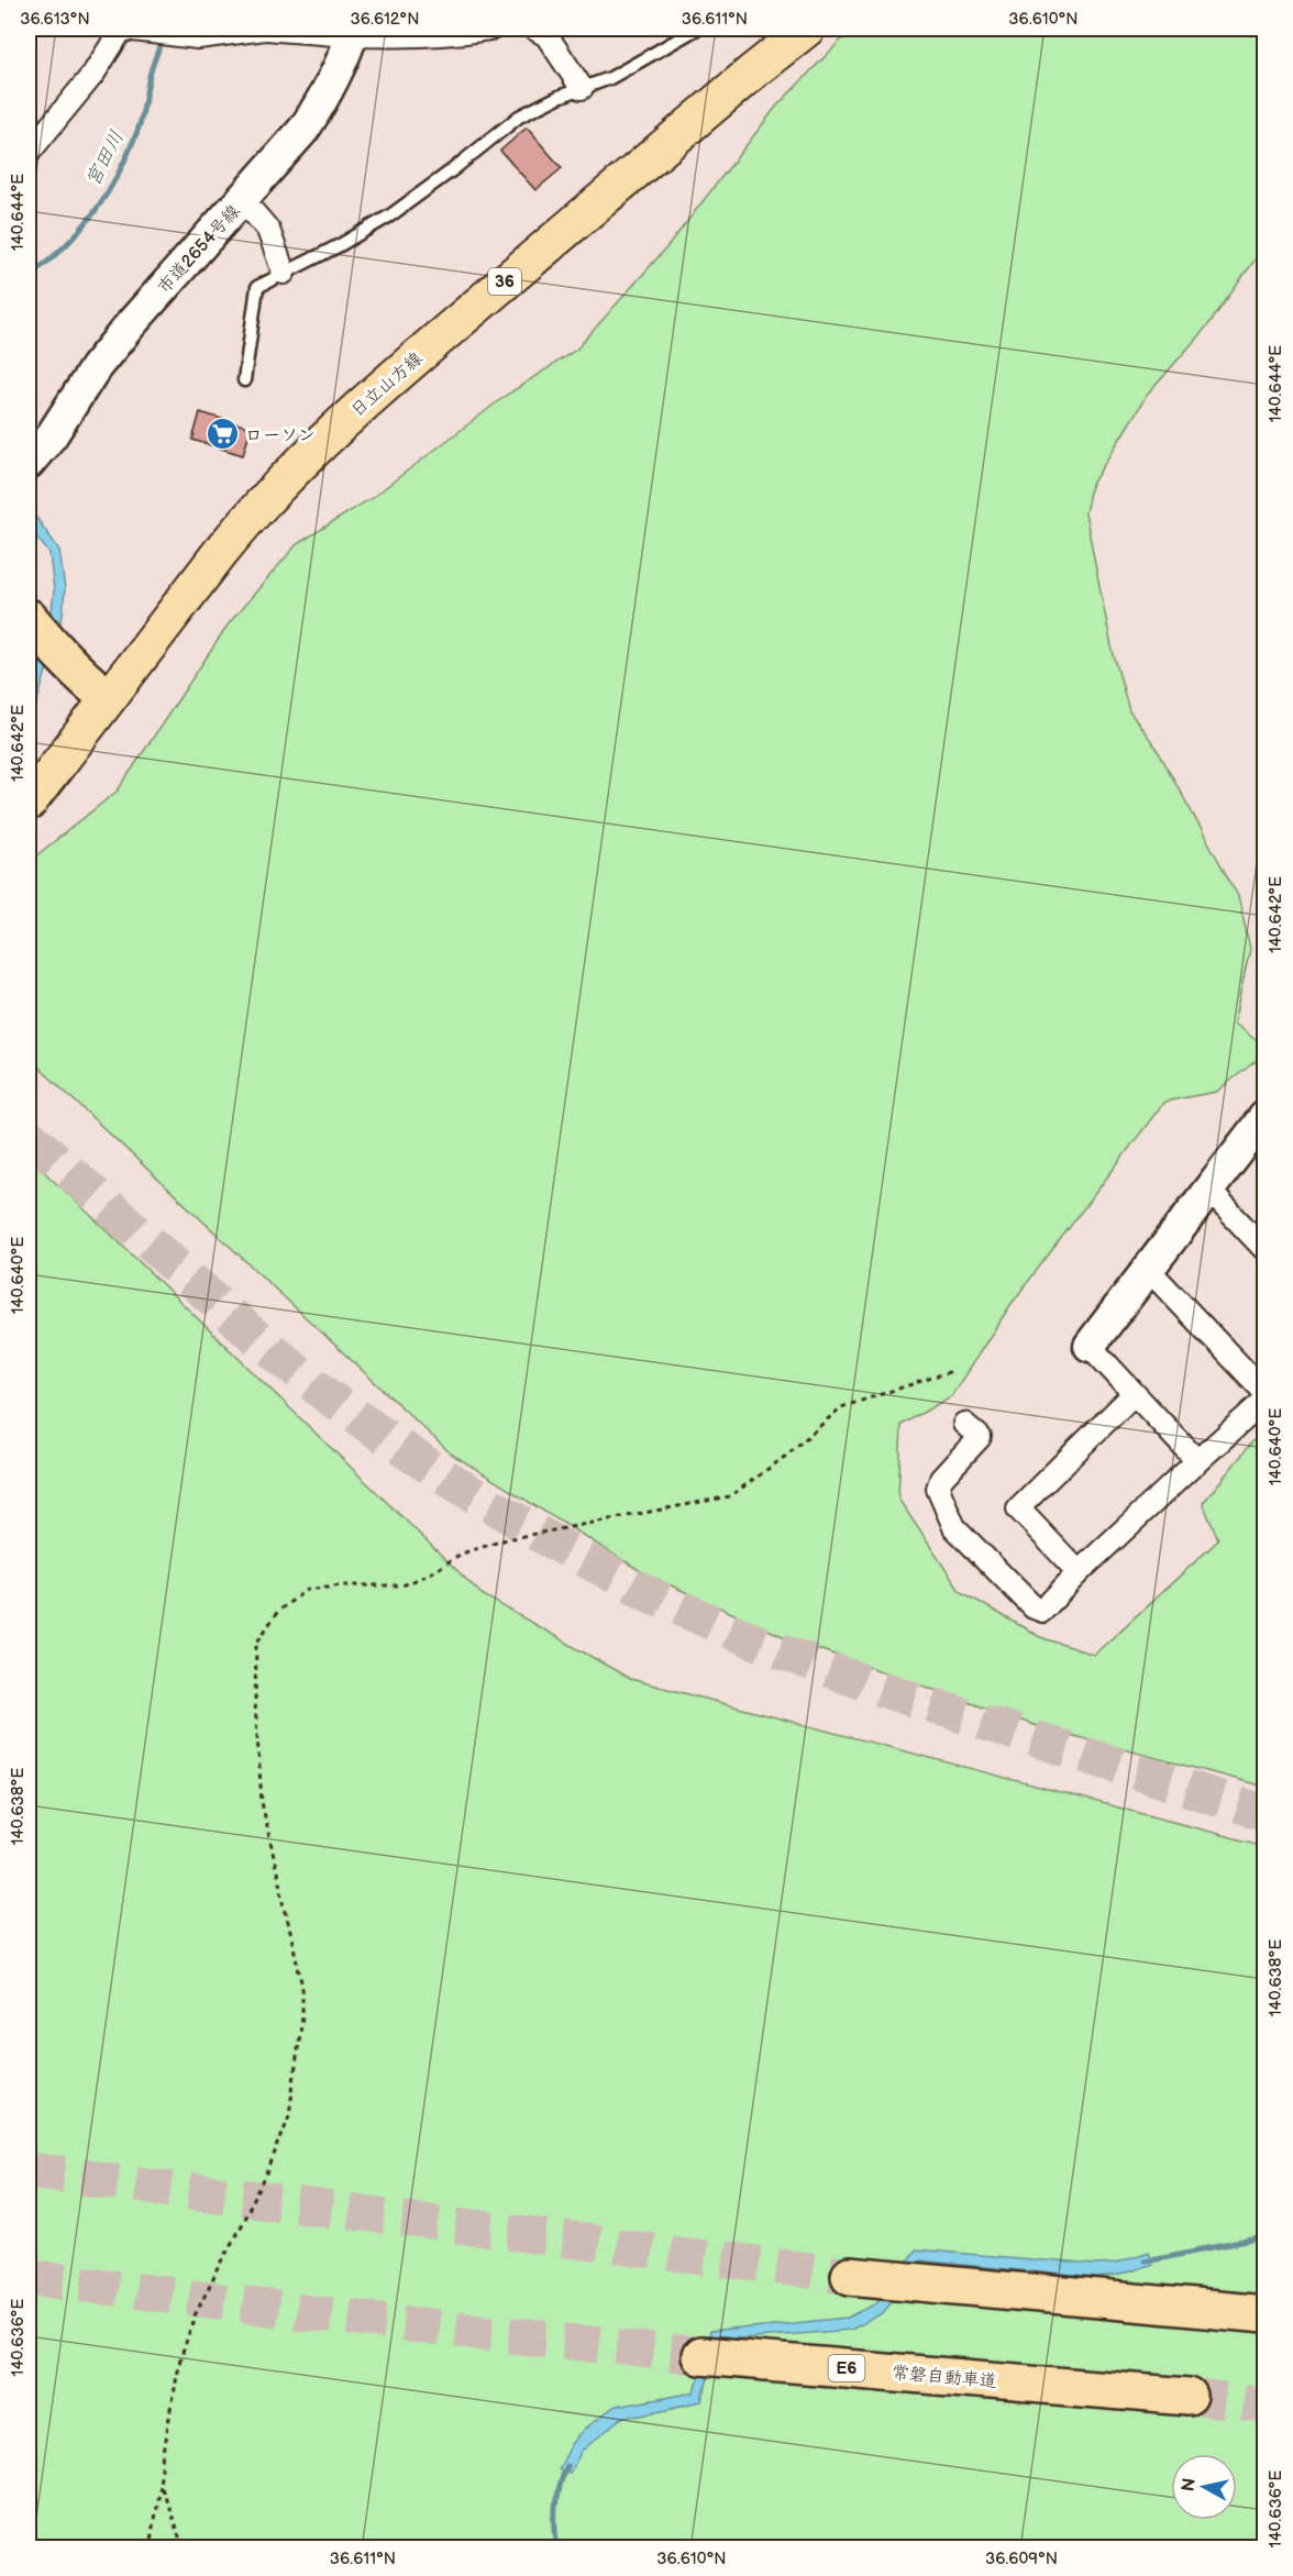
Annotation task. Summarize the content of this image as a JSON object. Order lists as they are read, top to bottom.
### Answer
{
  "streets": {
    "highway": ["E6", "常磐自動車道"],
    "main road": ["36", "日立山方線"],
    "street": ["市道2654号線"]
  },
  "water": ["宮田川"],
  "places": {
    "supermarket": ["ローソン"]
  },
  "north": "left",
  "coordinates": [
    "36.613°N",
    "36.612°N",
    "36.611°N",
    "36.610°N",
    "140.644°E",
    "140.642°E",
    "140.640°E",
    "140.638°E",
    "140.636°E",
    "36.609°N"
  ]
}
